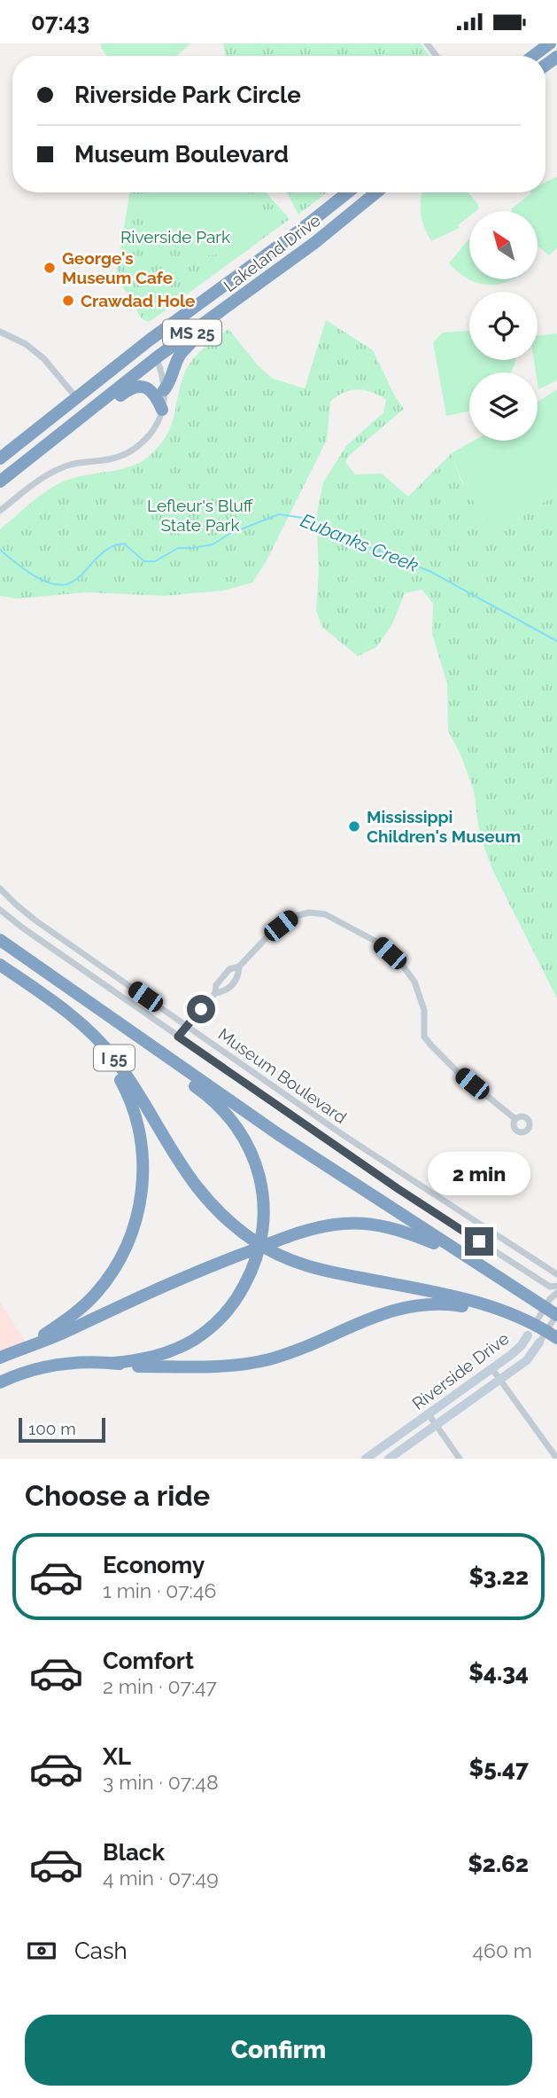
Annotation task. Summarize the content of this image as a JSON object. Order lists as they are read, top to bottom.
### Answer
{
  "streets": {
    "highway": ["Lakeland Drive", "MS 25", "I 55"],
    "street": ["Museum Boulevard", "Riverside Drive"]
  },
  "crossings": [
    ["I 55", "Riverside Drive"]
  ],
  "water": ["Eubanks Creek"],
  "parks": ["Riverside Park", "Lefleur's Bluff State Park"],
  "places": ["George's Museum Cafe", "Crawdad Hole", "Mississippi Children's Museum"],
  "scale_bar": "100 m",
  "north": "top left",
  "page": {
    "status": "07:43",
    "banner": ["Riverside Park Circle", "Museum Boulevard"],
    "bubble": "2 min",
    "scale": "100 m",
    "heading": "Choose a ride",
    "list": [
      {
        "name": "Economy",
        "note": "1 min · 07:46",
        "value": "$3.22"
      },
      {
        "name": "Comfort",
        "note": "2 min · 07:47",
        "value": "$4.34"
      },
      {
        "name": "XL",
        "note": "3 min · 07:48",
        "value": "$5.47"
      },
      {
        "name": "Black",
        "note": "4 min · 07:49",
        "value": "$2.62"
      }
    ],
    "pay": ["Cash", "460 m"],
    "buttons": "Confirm"
  }
}
